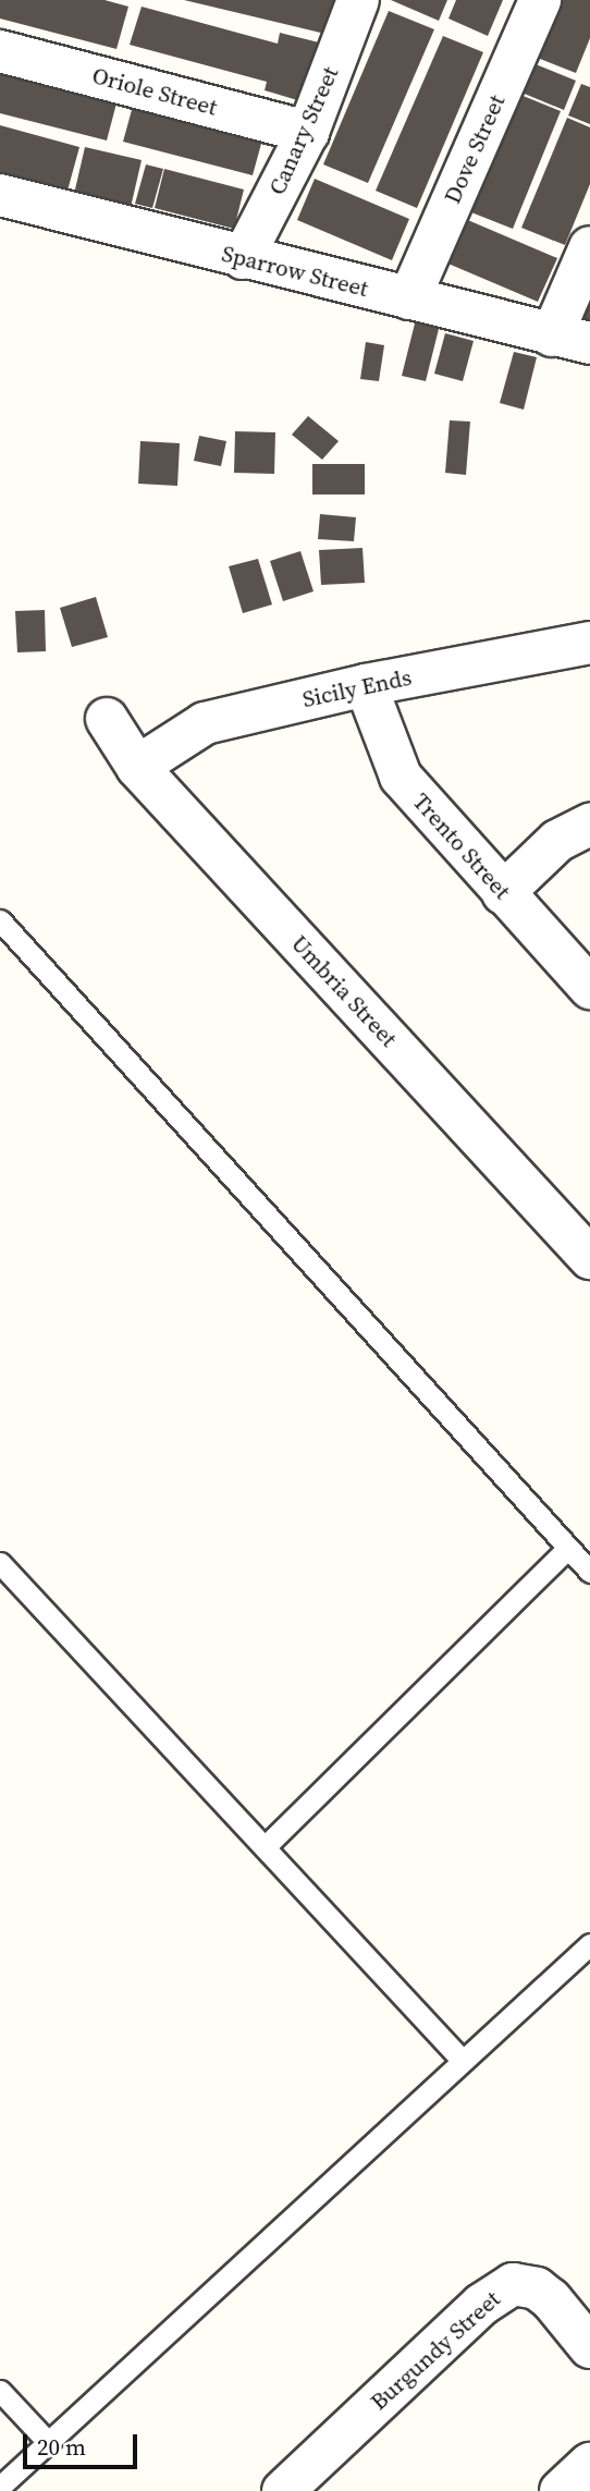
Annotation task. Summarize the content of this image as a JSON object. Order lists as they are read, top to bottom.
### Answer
{
  "streets": {
    "street": [
      "Oriole Street",
      "Canary Street",
      "Dove Street",
      "Sparrow Street",
      "Sicily Ends",
      "Trento Street",
      "Umbria Street",
      "Burgundy Street"
    ]
  },
  "crossings": [
    ["Oriole Street", "Canary Street"],
    ["Canary Street", "Sparrow Street"],
    ["Dove Street", "Sparrow Street"],
    ["Sicily Ends", "Trento Street"],
    ["Sicily Ends", "Umbria Street"]
  ],
  "scale_bar": "20 m"
}
